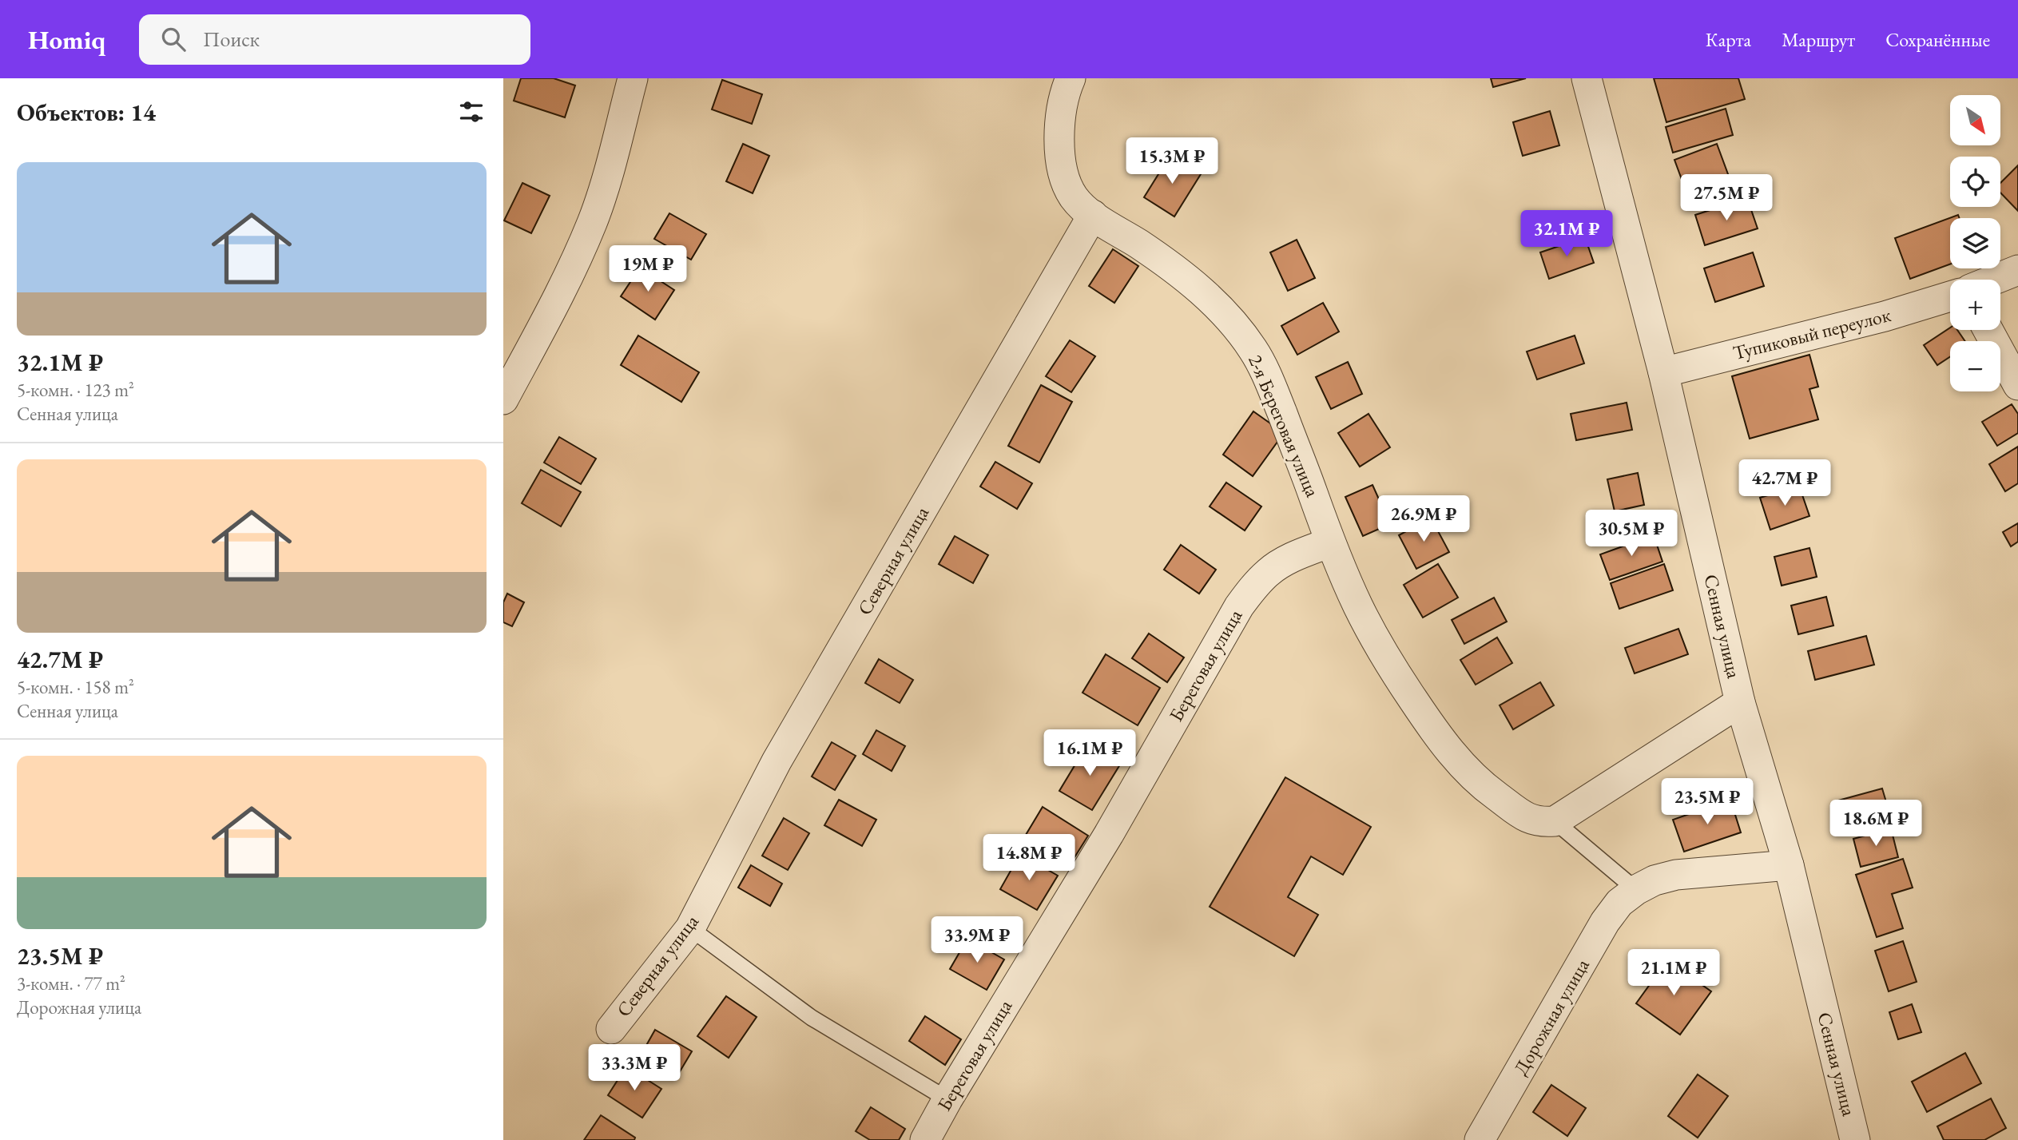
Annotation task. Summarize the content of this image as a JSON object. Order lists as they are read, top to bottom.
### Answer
{
  "streets": {
    "street": [
      "Тупиковый переулок",
      "2-я Береговая улица",
      "Северная улица",
      "Сенная улица",
      "Береговая улица",
      "Дорожная улица"
    ]
  },
  "crossings": [
    ["Тупиковый переулок", "Сенная улица"],
    ["2-я Береговая улица", "Северная улица"],
    ["2-я Береговая улица", "Береговая улица"],
    ["Сенная улица", "Дорожная улица"]
  ],
  "north": "bottom right",
  "page": {
    "header": "Homiq",
    "search": "Поиск",
    "nav": ["Карта", "Маршрут", "Сохранённые"],
    "heading": "Объектов: 14",
    "map_buttons": ["+", "−"],
    "price": [
      "15.3M ₽",
      "27.5M ₽",
      "32.1M ₽",
      "19M ₽",
      "42.7M ₽",
      "26.9M ₽",
      "30.5M ₽",
      "16.1M ₽",
      "23.5M ₽",
      "18.6M ₽",
      "14.8M ₽",
      "33.9M ₽",
      "21.1M ₽",
      "33.3M ₽"
    ],
    "list": [
      {
        "name": "32.1M ₽",
        "note": "5-комн. · 123 m² · Сенная улица"
      },
      {
        "name": "42.7M ₽",
        "note": "5-комн. · 158 m² · Сенная улица"
      },
      {
        "name": "23.5M ₽",
        "note": "3-комн. · 77 m² · Дорожная улица"
      }
    ]
  }
}
